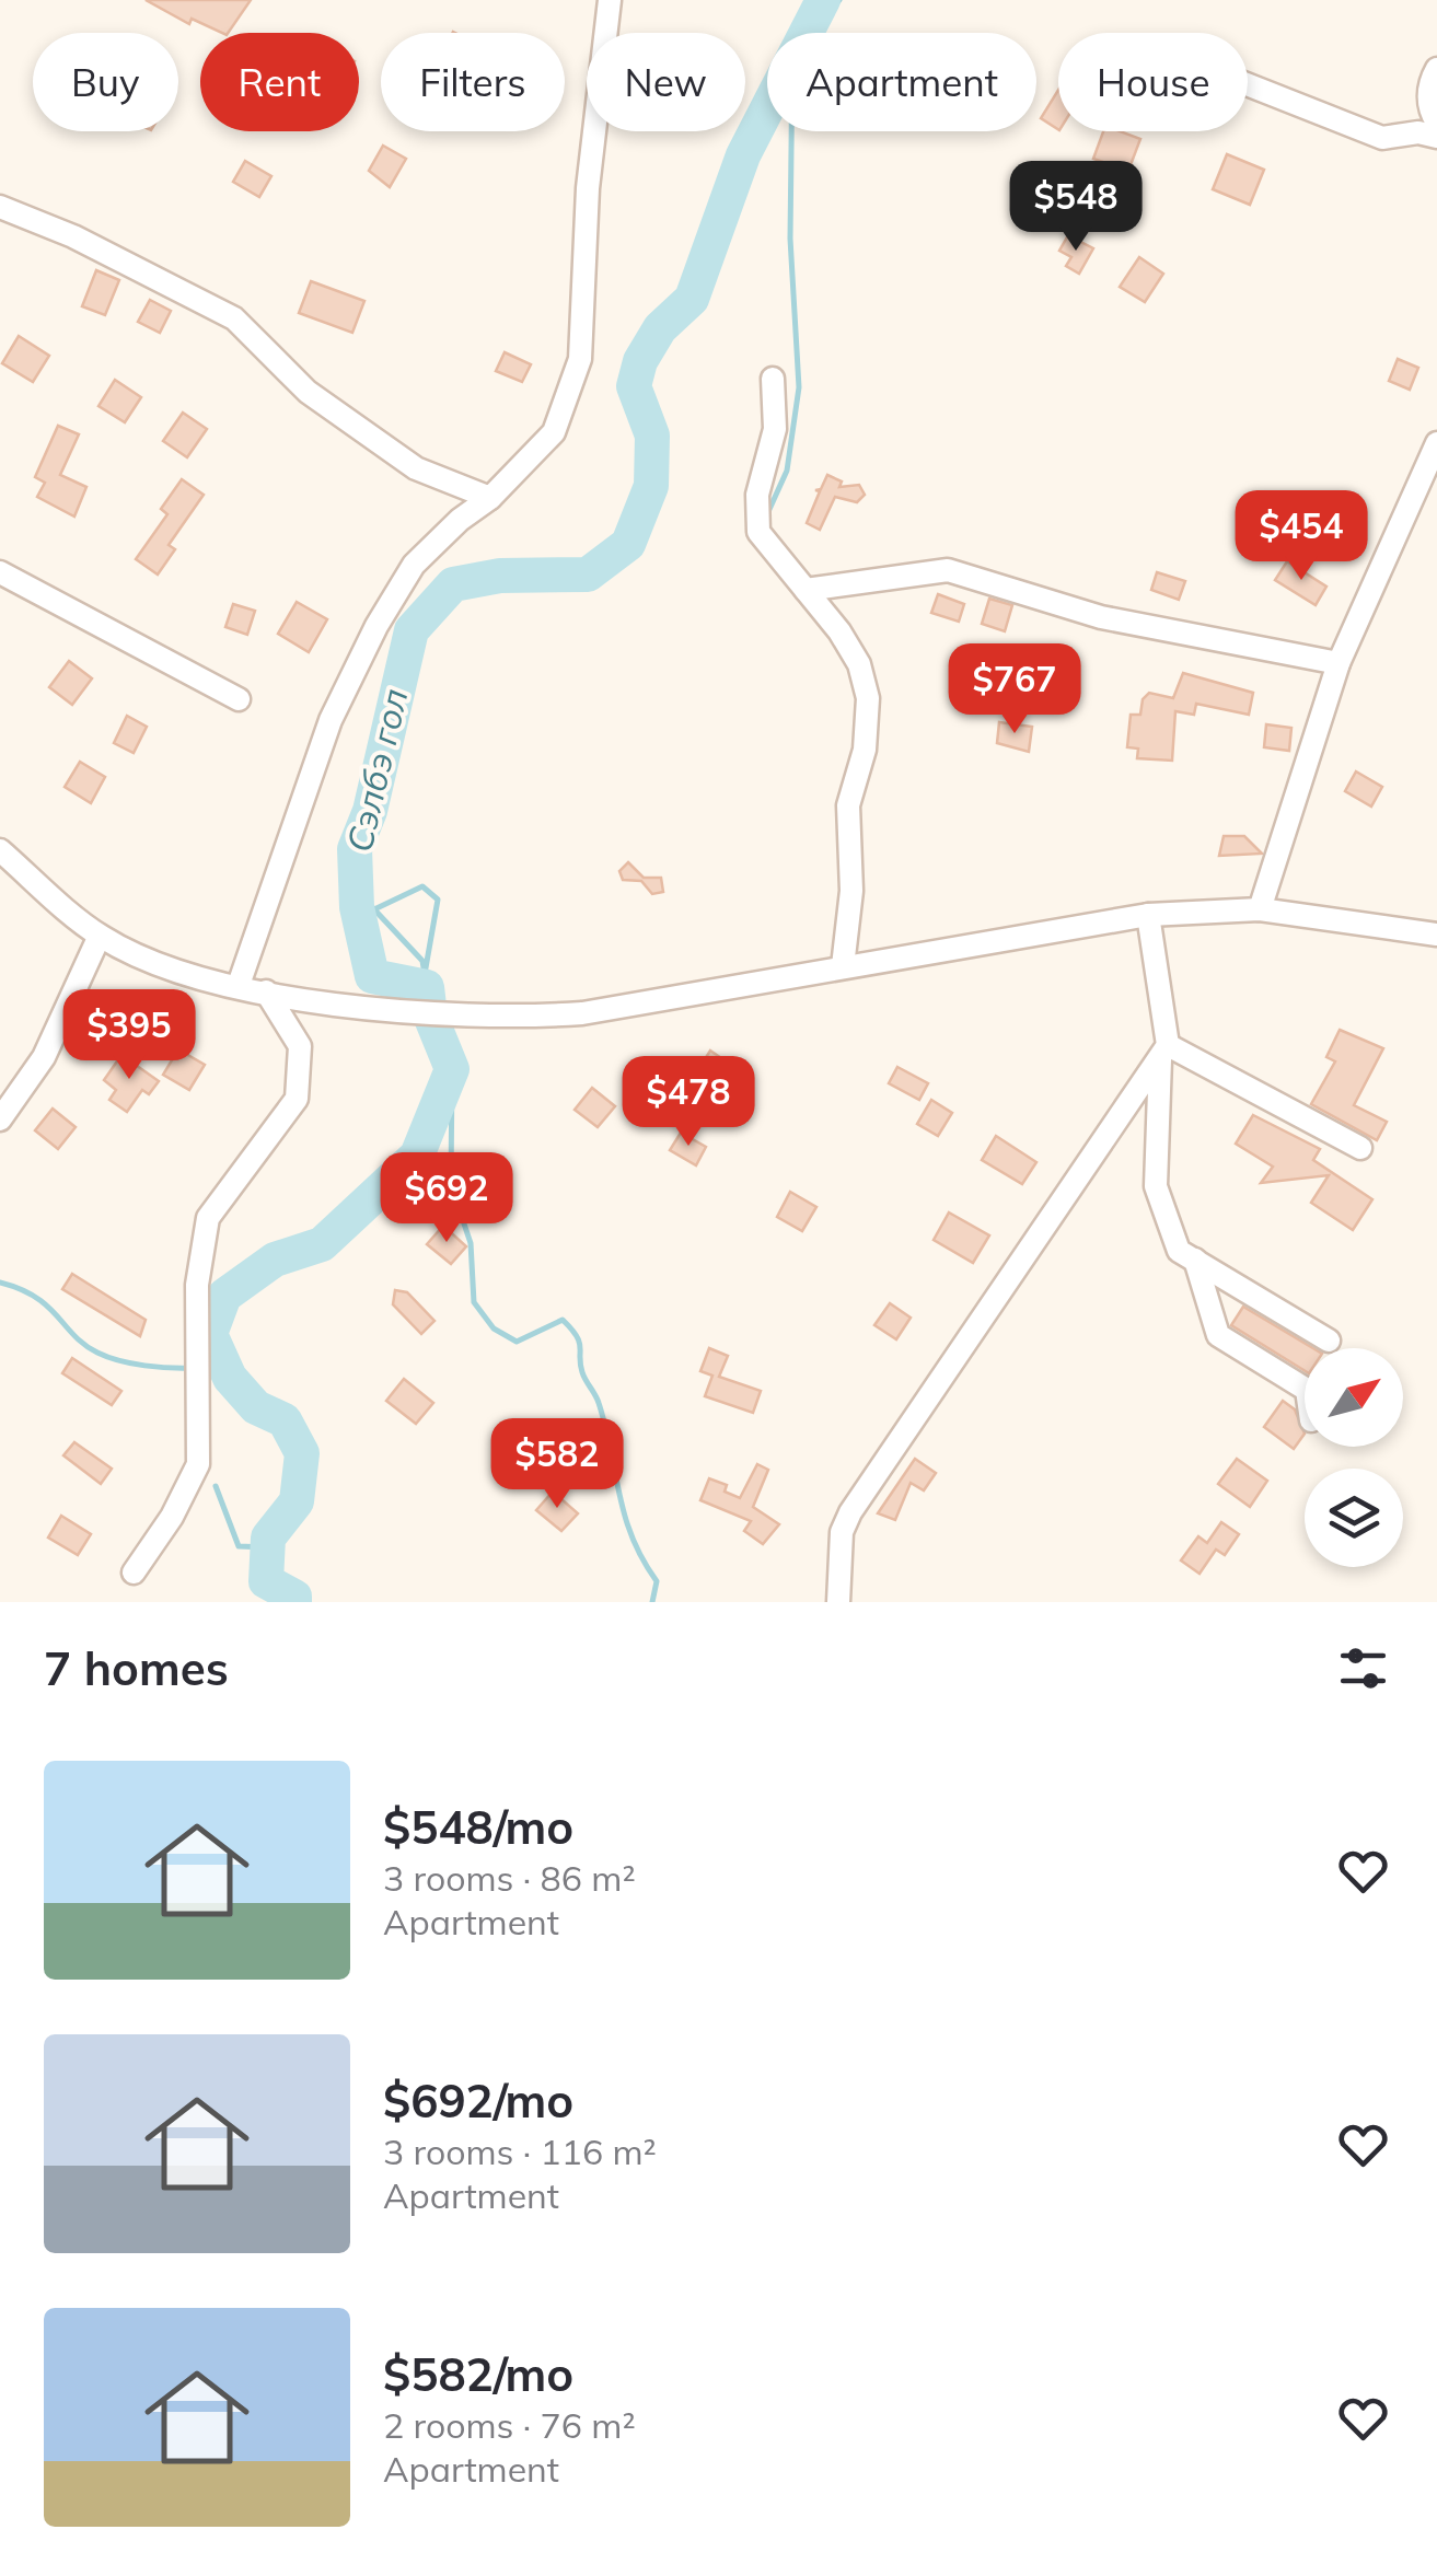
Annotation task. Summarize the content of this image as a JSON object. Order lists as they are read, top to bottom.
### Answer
{
  "water": ["Сэлбэ гол"],
  "north": "top right",
  "page": {
    "chip": [
      "Buy",
      "Rent",
      "Filters",
      "New",
      "Apartment",
      "House"
    ],
    "price": [
      "$548",
      "$454",
      "$767",
      "$395",
      "$478",
      "$692",
      "$582"
    ],
    "heading": "7 homes",
    "list": [
      {
        "name": "$548/mo",
        "note": "3 rooms · 86 m² · Apartment"
      },
      {
        "name": "$692/mo",
        "note": "3 rooms · 116 m² · Apartment"
      },
      {
        "name": "$582/mo",
        "note": "2 rooms · 76 m² · Apartment"
      }
    ]
  }
}
